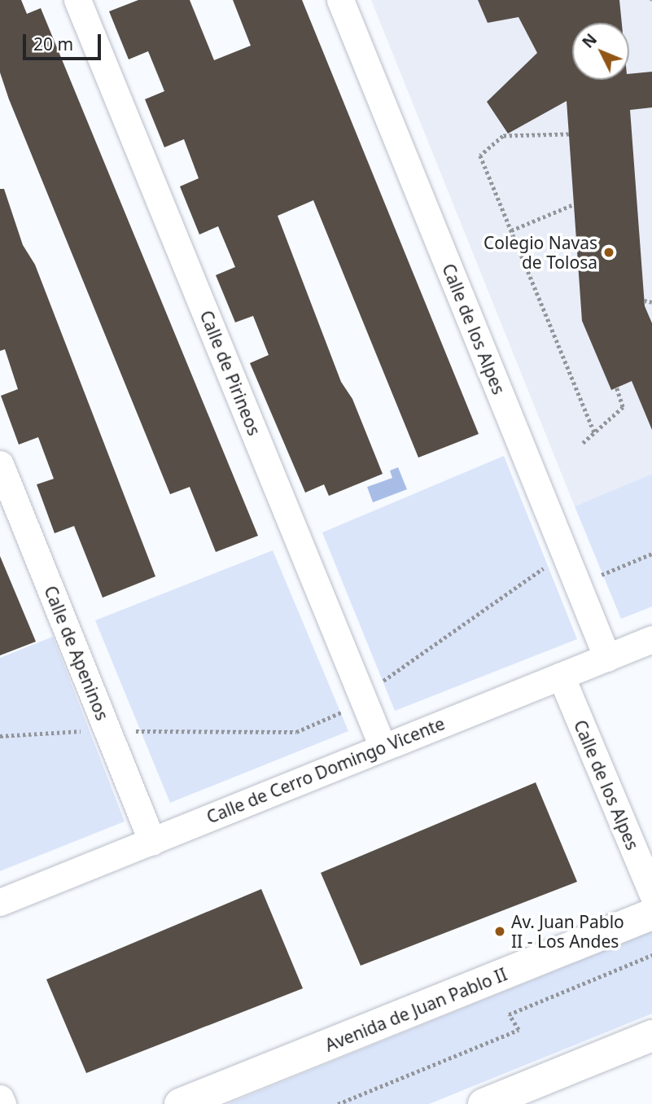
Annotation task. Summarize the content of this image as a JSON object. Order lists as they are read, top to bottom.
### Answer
{
  "streets": {
    "street": [
      "Calle de los Alpes",
      "Calle de Pirineos",
      "Calle de Apeninos",
      "Calle de Cerro Domingo Vicente",
      "Avenida de Juan Pablo II"
    ]
  },
  "crossings": [
    ["Calle de los Alpes", "Calle de Cerro Domingo Vicente"],
    ["Calle de Pirineos", "Calle de Cerro Domingo Vicente"],
    ["Calle de Apeninos", "Calle de Cerro Domingo Vicente"]
  ],
  "places": ["Colegio Navas de Tolosa", "Av. Juan Pablo II - Los Andes"],
  "scale_bar": "20 m",
  "north": "top left"
}
